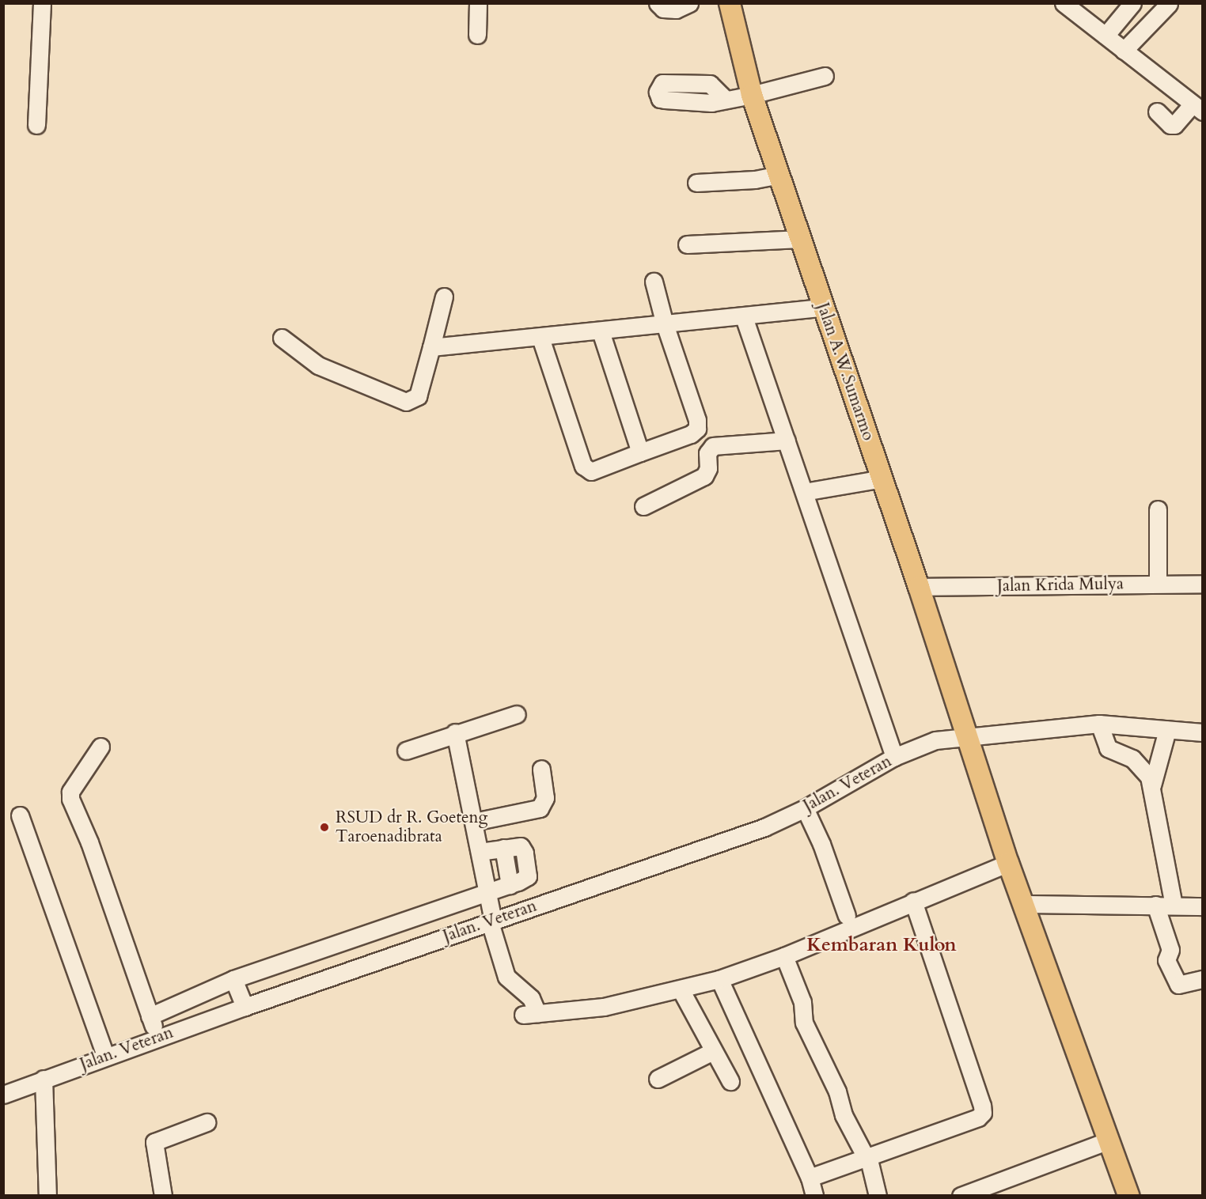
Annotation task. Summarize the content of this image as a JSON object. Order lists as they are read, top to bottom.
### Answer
{
  "streets": {
    "main road": ["Jalan A.W.Sumarmo"],
    "street": ["Jalan Krida Mulya", "Jalan. Veteran"]
  },
  "crossings": [
    ["Jalan A.W.Sumarmo", "Jalan Krida Mulya"],
    ["Jalan A.W.Sumarmo", "Jalan. Veteran"]
  ],
  "districts": ["Kembaran Kulon"],
  "places": ["RSUD dr R. Goeteng Taroenadibrata"]
}
